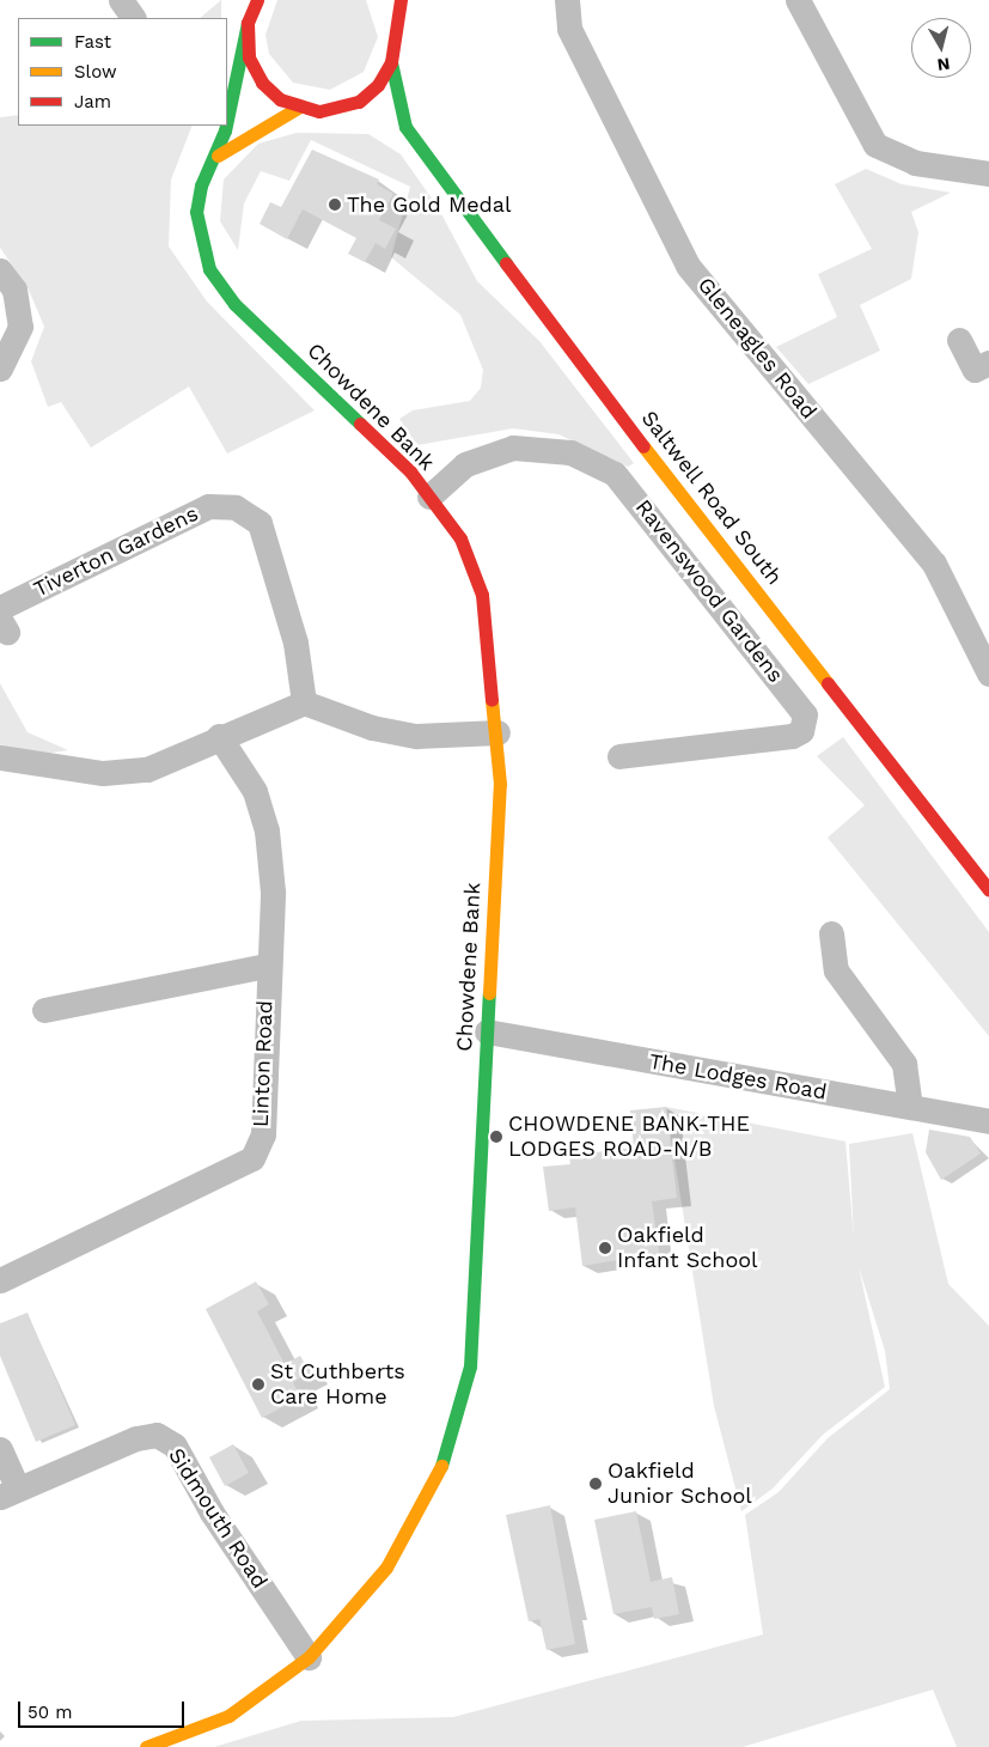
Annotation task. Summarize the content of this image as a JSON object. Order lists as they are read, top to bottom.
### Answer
{
  "streets": {
    "street": [
      "Gleneagles Road",
      "Chowdene Bank",
      "Saltwell Road South",
      "Tiverton Gardens",
      "Ravenswood Gardens",
      "Linton Road",
      "The Lodges Road",
      "Sidmouth Road"
    ]
  },
  "crossings": [
    ["Chowdene Bank", "Ravenswood Gardens"],
    ["Chowdene Bank", "The Lodges Road"],
    ["Chowdene Bank", "Sidmouth Road"]
  ],
  "places": [
    "The Gold Medal",
    "CHOWDENE BANK-THE LODGES ROAD-N/B",
    "Oakfield Infant School",
    "St Cuthberts Care Home",
    "Oakfield Junior School"
  ],
  "legend": ["Fast", "Slow", "Jam"],
  "scale_bar": "50 m",
  "north": "bottom"
}
